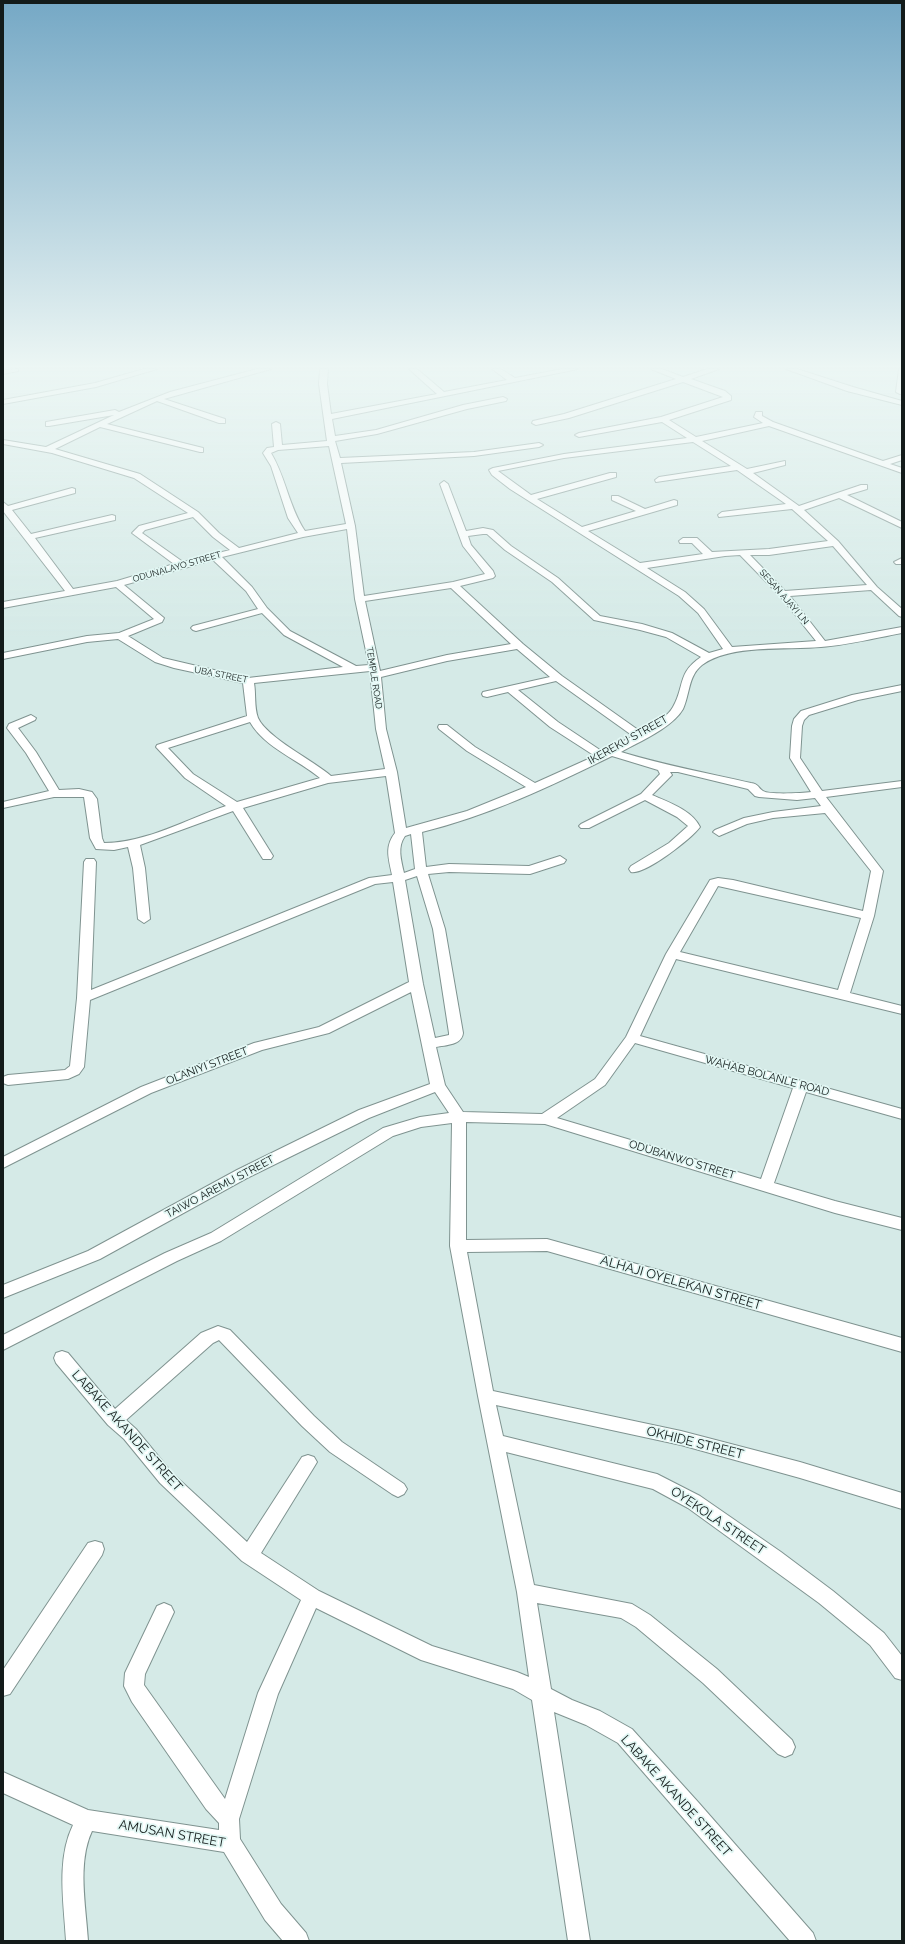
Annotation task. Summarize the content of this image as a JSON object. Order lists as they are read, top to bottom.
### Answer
{
  "streets": {
    "street": [
      "ODUNALAYO STREET",
      "SESAN AJAYI LN",
      "UBA STREET",
      "TEMPLE ROAD",
      "IKEREKU STREET",
      "OLANIYI STREET",
      "WAHAB BOLANLE ROAD",
      "ODUBANWO STREET",
      "TAIWO AREMU STREET",
      "ALHAJI OYELEKAN STREET",
      "LABAKE AKANDE STREET",
      "OKHIDE STREET",
      "OYEKOLA STREET",
      "AMUSAN STREET"
    ]
  },
  "crossings": [
    ["ODUNALAYO STREET", "TEMPLE ROAD"],
    ["SESAN AJAYI LN", "IKEREKU STREET"],
    ["UBA STREET", "TEMPLE ROAD"],
    ["TEMPLE ROAD", "IKEREKU STREET"]
  ]
}
